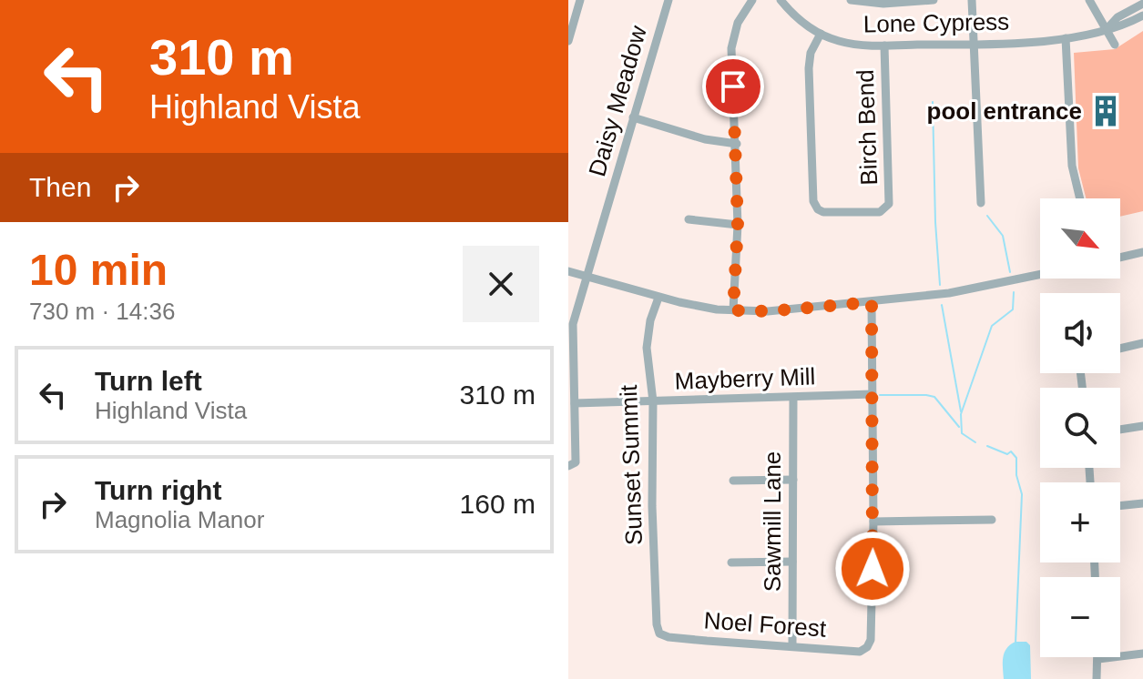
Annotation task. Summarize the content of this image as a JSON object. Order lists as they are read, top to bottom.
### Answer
{
  "streets": {
    "street": [
      "Lone Cypress",
      "Daisy Meadow",
      "Birch Bend",
      "Mayberry Mill",
      "Sunset Summit",
      "Sawmill Lane",
      "Noel Forest"
    ]
  },
  "crossings": [
    ["Lone Cypress", "Birch Bend"],
    ["Daisy Meadow", "Mayberry Mill"],
    ["Mayberry Mill", "Sunset Summit"],
    ["Mayberry Mill", "Sawmill Lane"],
    ["Sunset Summit", "Noel Forest"],
    ["Sawmill Lane", "Noel Forest"]
  ],
  "places": {
    "building": ["pool entrance"]
  },
  "north": "bottom right",
  "page": {
    "turn": ["310 m", "Highland Vista"],
    "then": "Then",
    "map_buttons": ["+", "−"],
    "heading": ["10 min", "730 m · 14:36"],
    "list": [
      {
        "name": "Turn left",
        "note": "Highland Vista",
        "value": "310 m"
      },
      {
        "name": "Turn right",
        "note": "Magnolia Manor",
        "value": "160 m"
      }
    ]
  }
}
